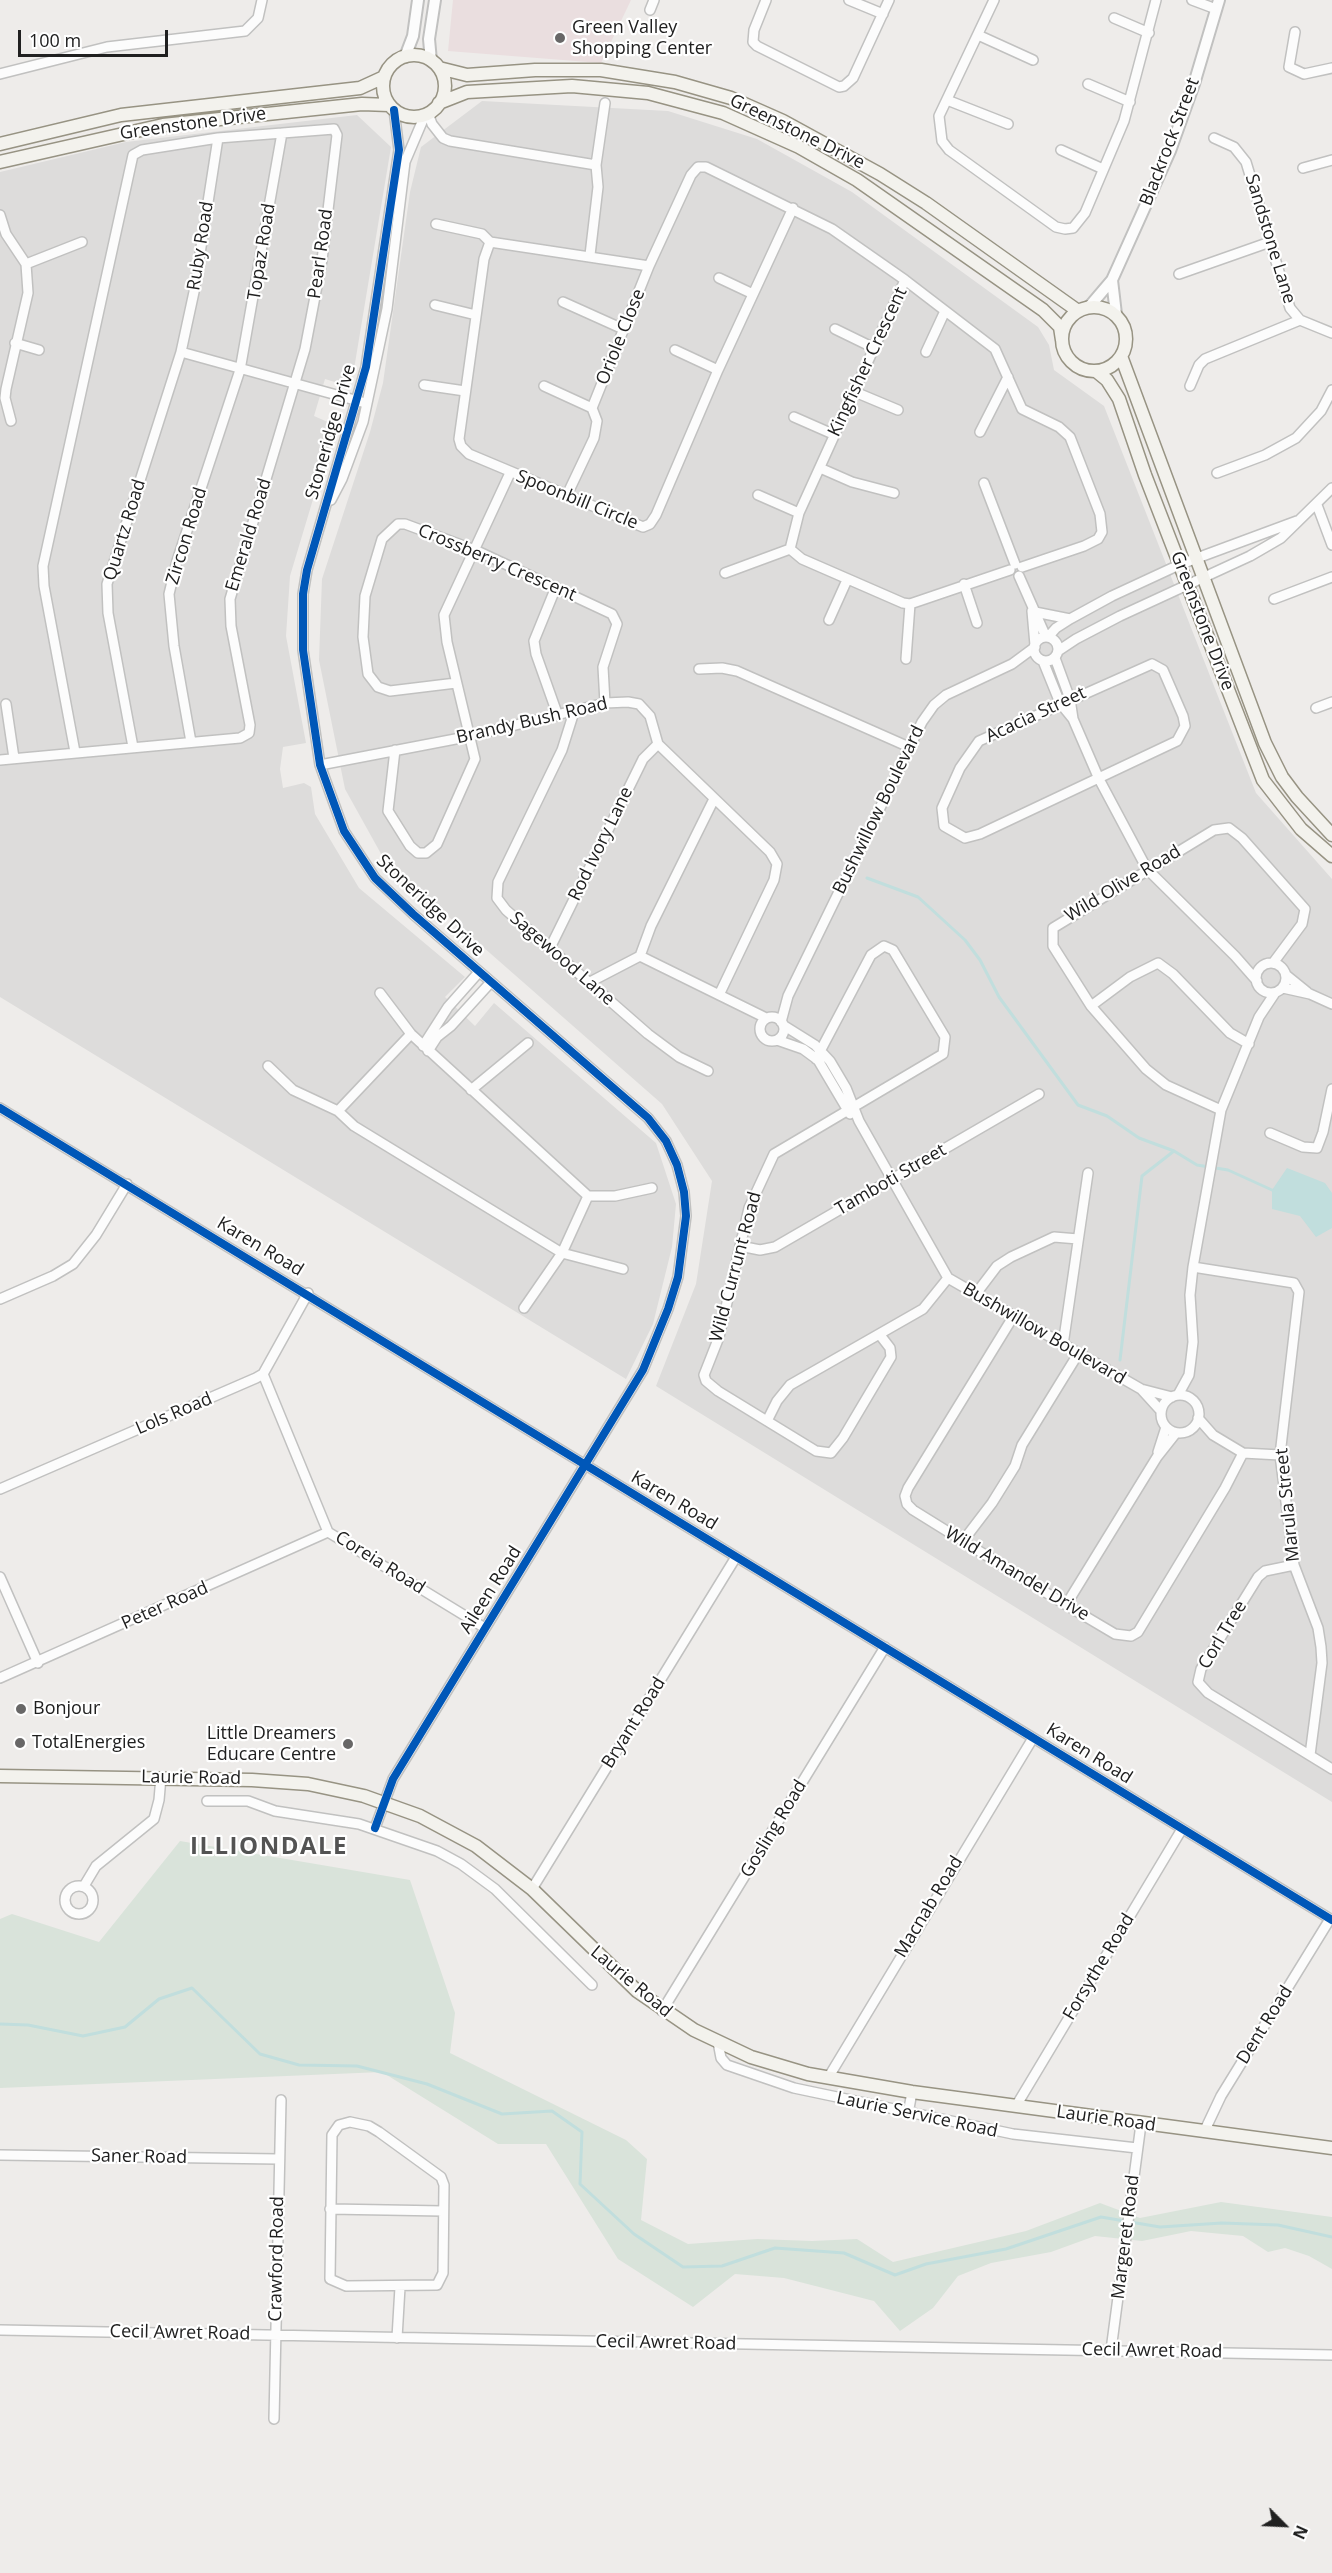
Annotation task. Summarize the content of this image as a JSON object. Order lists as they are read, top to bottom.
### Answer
{
  "streets": {
    "main road": ["Greenstone Drive", "Laurie Road"],
    "street": [
      "Blackrock Street",
      "Sandstone Lane",
      "Ruby Road",
      "Topaz Road",
      "Pearl Road",
      "Oriole Close",
      "Kingfisher Crescent",
      "Stoneridge Drive",
      "Spoonbill Circle",
      "Quartz Road",
      "Emerald Road",
      "Zircon Road",
      "Crossberry Crescent",
      "Acacia Street",
      "Brandy Bush Road",
      "Bushwillow Boulevard",
      "Rod Ivory Lane",
      "Wild Olive Road",
      "Sagewood Lane",
      "Tamboti Street",
      "Karen Road",
      "Wild Currunt Road",
      "Lols Road",
      "Marula Street",
      "Coreia Road",
      "Wild Amandel Drive",
      "Aileen Road",
      "Peter Road",
      "Corl Tree",
      "Bryant Road",
      "Gosling Road",
      "Macnab Road",
      "Forsythe Road",
      "Dent Road",
      "Laurie Service Road",
      "Saner Road",
      "Margeret Road",
      "Crawford Road",
      "Cecil Awret Road"
    ]
  },
  "crossings": [
    ["Greenstone Drive", "Blackrock Street"],
    ["Greenstone Drive", "Stoneridge Drive"],
    ["Ruby Road", "Quartz Road"],
    ["Topaz Road", "Pearl Road"],
    ["Topaz Road", "Zircon Road"],
    ["Pearl Road", "Emerald Road"],
    ["Stoneridge Drive", "Brandy Bush Road"],
    ["Stoneridge Drive", "Aileen Road"],
    ["Emerald Road", "Zircon Road"],
    ["Crossberry Crescent", "Brandy Bush Road"],
    ["Brandy Bush Road", "Rod Ivory Lane"],
    ["Brandy Bush Road", "Sagewood Lane"],
    ["Bushwillow Boulevard", "Tamboti Street"],
    ["Bushwillow Boulevard", "Wild Currunt Road"],
    ["Bushwillow Boulevard", "Wild Amandel Drive"],
    ["Rod Ivory Lane", "Sagewood Lane"],
    ["Tamboti Street", "Wild Currunt Road"],
    ["Karen Road", "Aileen Road"],
    ["Karen Road", "Bryant Road"],
    ["Karen Road", "Gosling Road"],
    ["Karen Road", "Macnab Road"],
    ["Karen Road", "Forsythe Road"],
    ["Karen Road", "Dent Road"],
    ["Lols Road", "Coreia Road"],
    ["Marula Street", "Corl Tree"],
    ["Coreia Road", "Aileen Road"],
    ["Coreia Road", "Peter Road"],
    ["Aileen Road", "Laurie Road"],
    ["Bryant Road", "Laurie Road"],
    ["Laurie Road", "Gosling Road"],
    ["Laurie Road", "Macnab Road"],
    ["Laurie Road", "Forsythe Road"],
    ["Laurie Road", "Dent Road"],
    ["Laurie Road", "Laurie Service Road"],
    ["Laurie Road", "Margeret Road"],
    ["Laurie Service Road", "Margeret Road"],
    ["Saner Road", "Crawford Road"],
    ["Margeret Road", "Cecil Awret Road"],
    ["Crawford Road", "Cecil Awret Road"]
  ],
  "districts": ["ILLIONDALE"],
  "places": [
    "Green Valley Shopping Center",
    "Bonjour",
    "TotalEnergies",
    "Little Dreamers Educare Centre"
  ],
  "scale_bar": "100 m",
  "north": "bottom right"
}
